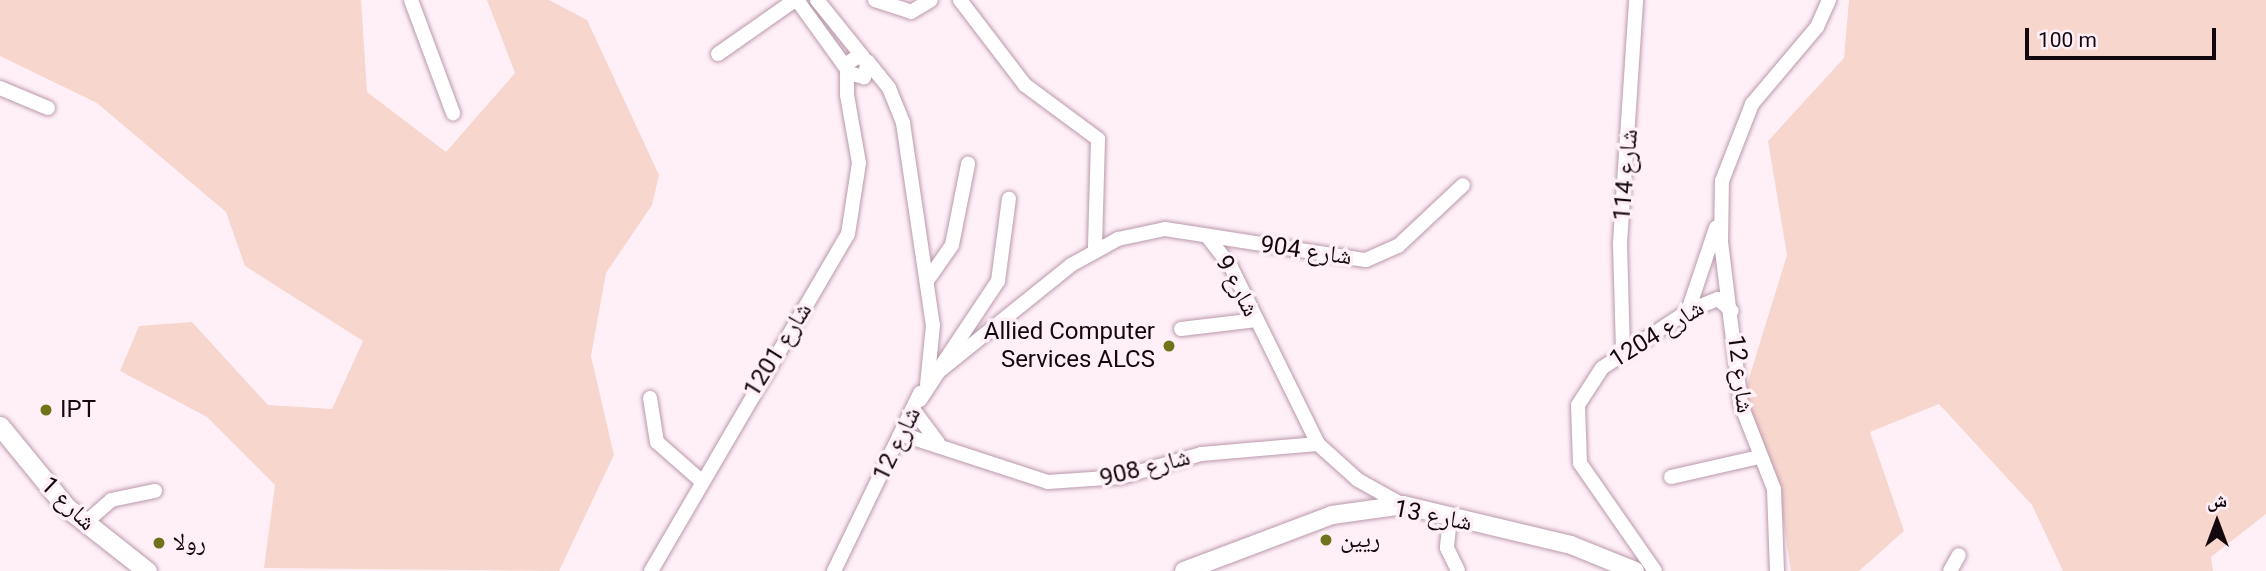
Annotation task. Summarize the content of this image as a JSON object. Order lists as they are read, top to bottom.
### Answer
{
  "streets": {
    "main road": ["شارع 1"],
    "street": [
      "شارع 114",
      "شارع 904",
      "شارع 9",
      "شارع 1204",
      "شارع 1201",
      "شارع 12",
      "شارع 908",
      "شارع 13"
    ]
  },
  "crossings": [
    ["شارع 114", "شارع 1204"],
    ["شارع 904", "شارع 9"],
    ["شارع 9", "شارع 12"],
    ["شارع 9", "شارع 908"],
    ["شارع 9", "شارع 13"],
    ["شارع 1204", "شارع 12"],
    ["شارع 1201", "شارع 12"],
    ["شارع 12", "شارع 908"]
  ],
  "places": [
    "Allied Computer Services ALCS",
    "IPT",
    "ريين",
    "رولا"
  ],
  "scale_bar": "100 m",
  "north": "top"
}
